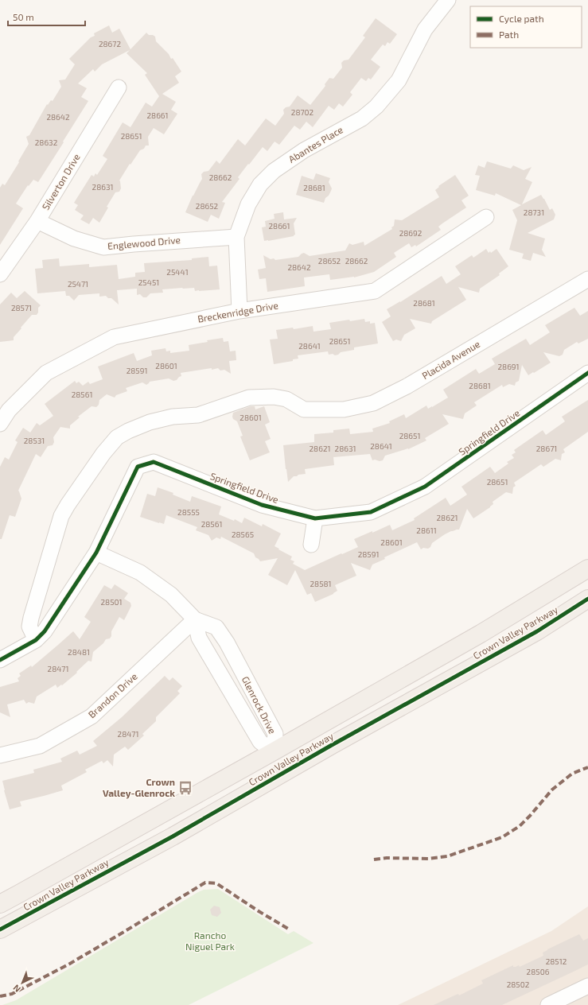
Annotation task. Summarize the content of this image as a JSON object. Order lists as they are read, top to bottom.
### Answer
{
  "streets": {
    "main road": ["Crown Valley Parkway"],
    "street": [
      "Abantes Place",
      "Silverton Drive",
      "Englewood Drive",
      "Breckenridge Drive",
      "Placida Avenue",
      "Springfield Drive",
      "Brandon Drive",
      "Glenrock Drive"
    ]
  },
  "crossings": [
    ["Abantes Place", "Englewood Drive"],
    ["Abantes Place", "Breckenridge Drive"],
    ["Silverton Drive", "Englewood Drive"],
    ["Placida Avenue", "Springfield Drive"],
    ["Springfield Drive", "Glenrock Drive"],
    ["Crown Valley Parkway", "Glenrock Drive"],
    ["Brandon Drive", "Glenrock Drive"]
  ],
  "parks": ["Rancho Niguel Park"],
  "places": {
    "bus stop": ["Crown Valley-Glenrock"]
  },
  "house_numbers": [
    "28672",
    "28702",
    "28661",
    "28642",
    "28651",
    "28632",
    "28662",
    "28631",
    "28681",
    "28652",
    "28731",
    "28661",
    "28692",
    "28652",
    "28662",
    "28642",
    "25441",
    "25451",
    "25471",
    "28681",
    "28571",
    "28651",
    "28641",
    "28601",
    "28691",
    "28591",
    "28681",
    "28561",
    "28601",
    "28651",
    "28531",
    "28641",
    "28621",
    "28631",
    "28671",
    "28651",
    "28555",
    "28621",
    "28561",
    "28611",
    "28565",
    "28601",
    "28591",
    "28581",
    "28501",
    "28481",
    "28471",
    "28471",
    "28512",
    "28506",
    "28502"
  ],
  "legend": ["Cycle path", "Path"],
  "scale_bar": "50 m",
  "north": "bottom left"
}
